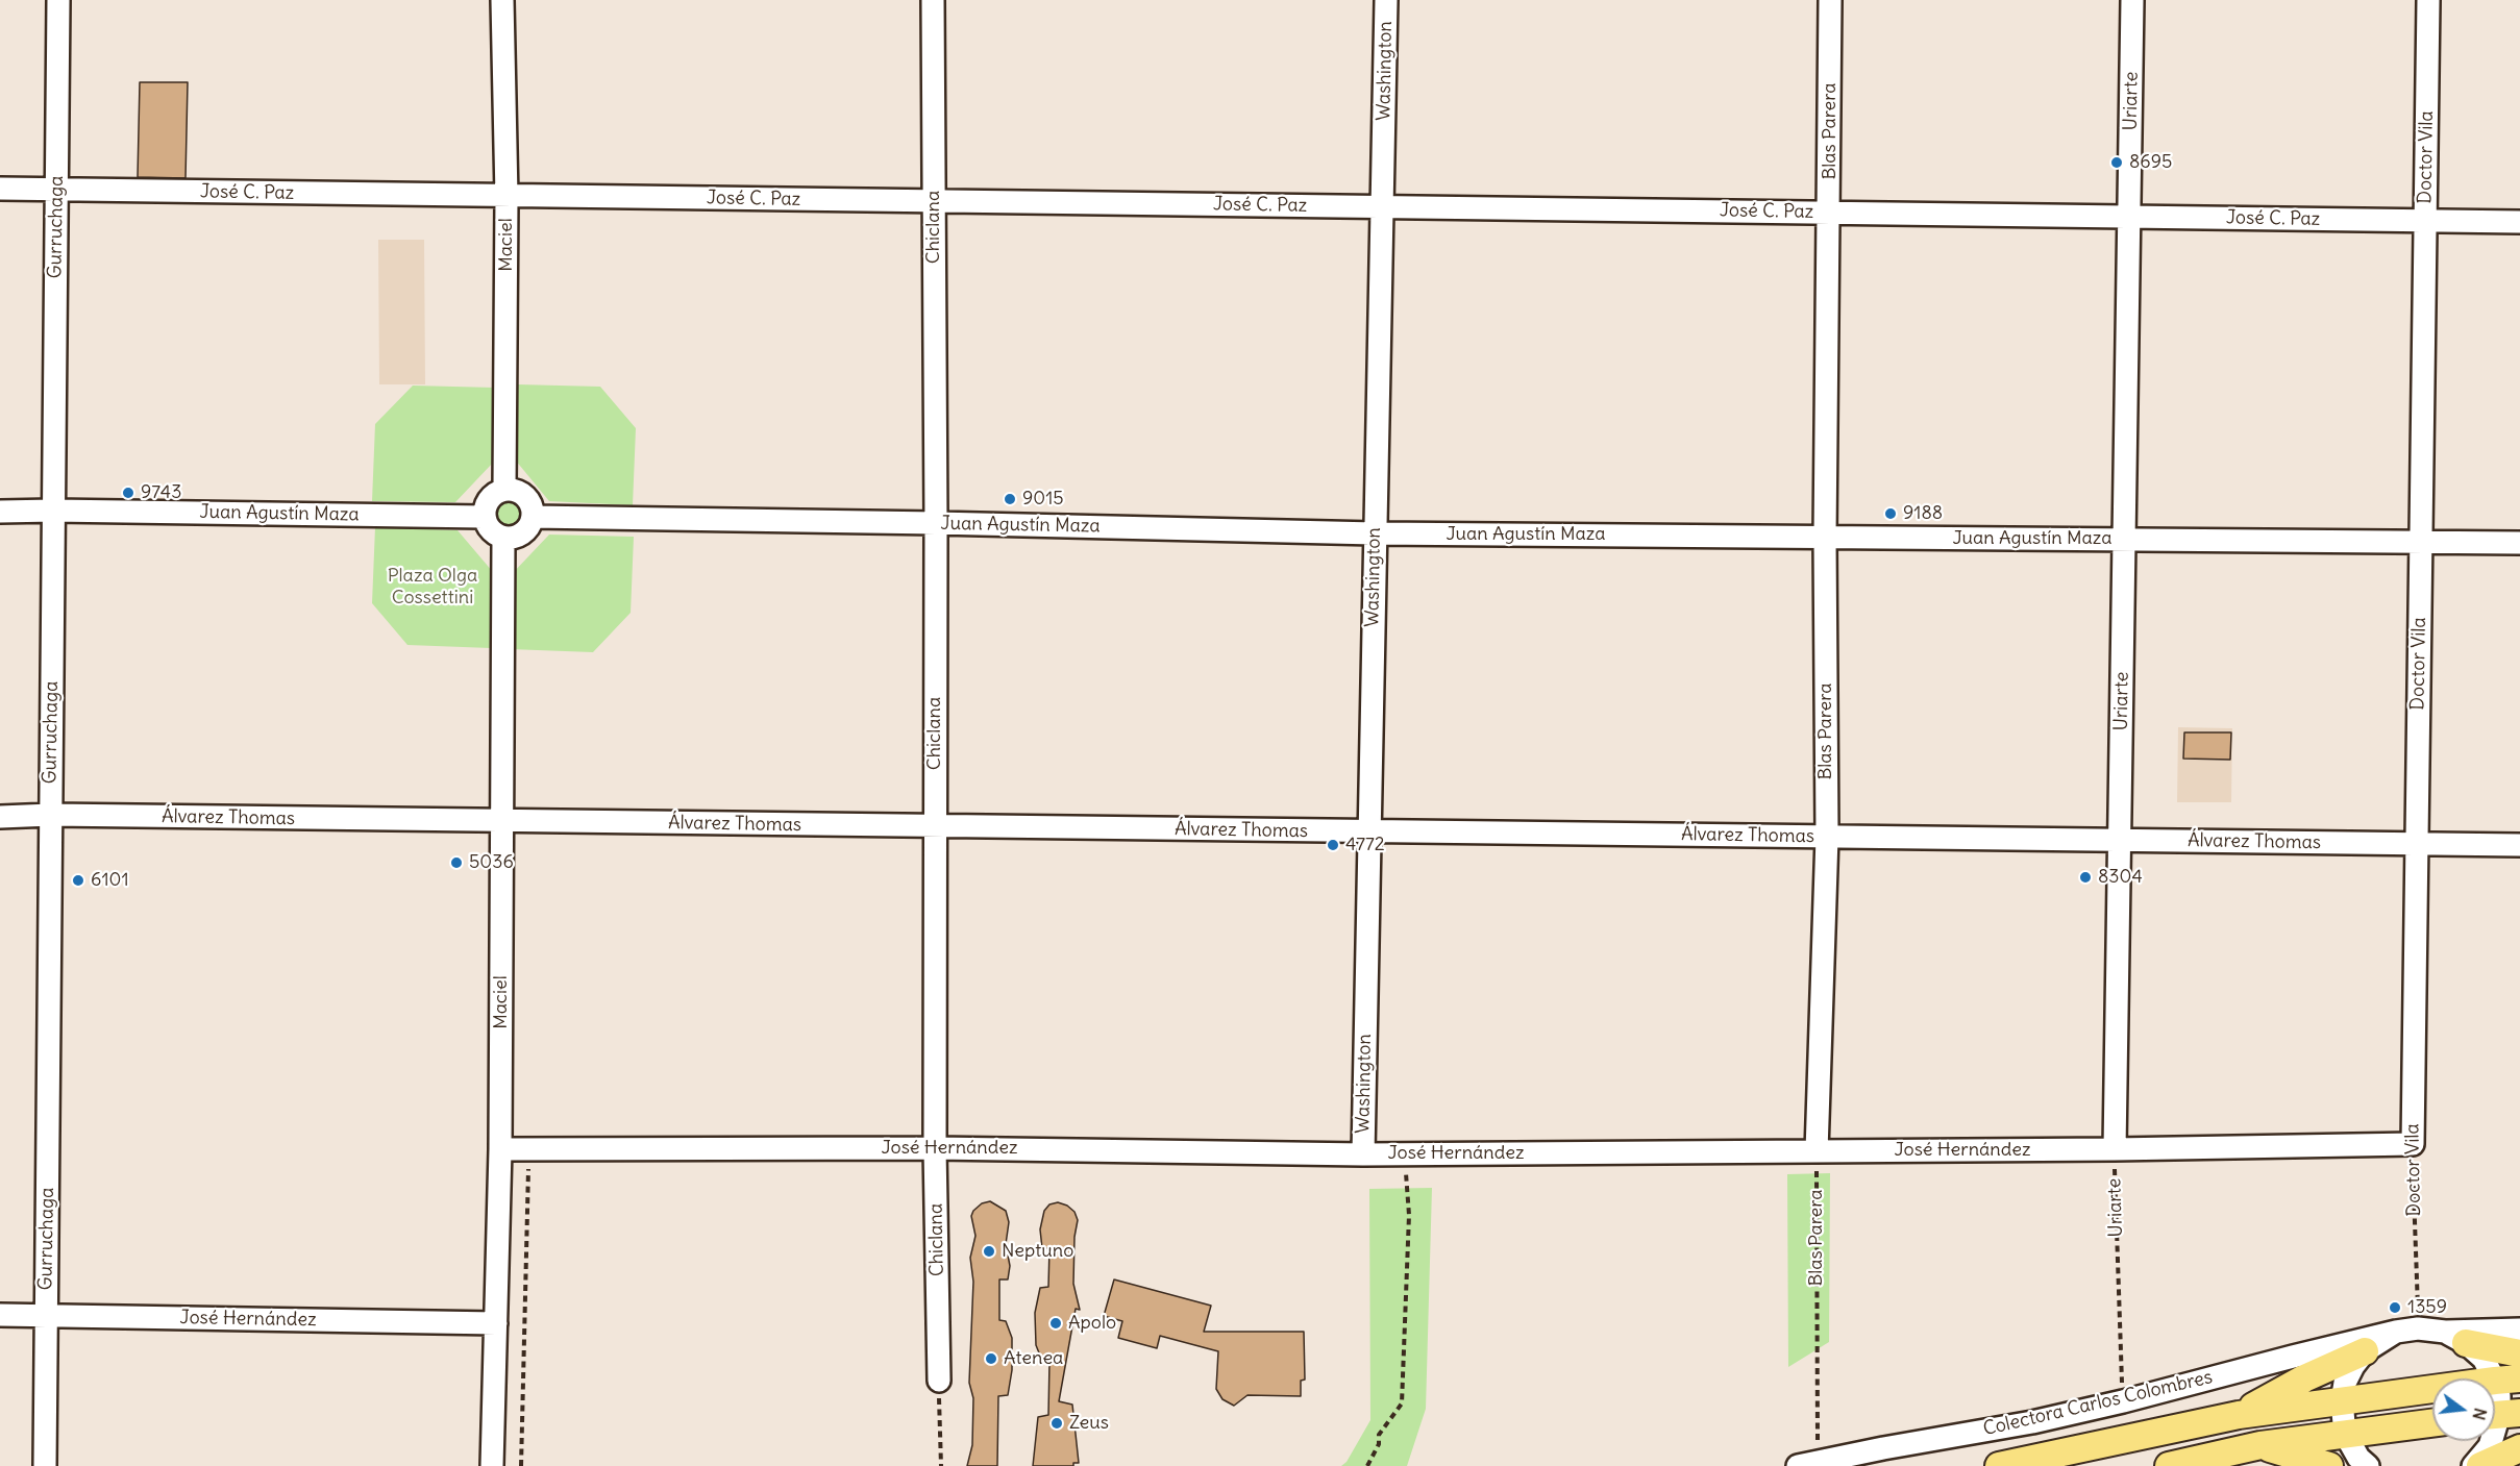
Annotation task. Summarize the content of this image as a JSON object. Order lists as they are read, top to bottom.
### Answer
{
  "streets": {
    "street": [
      "Washington",
      "Uriarte",
      "Blas Parera",
      "Doctor Vila",
      "José C. Paz",
      "Gurruchaga",
      "Chiclana",
      "Maciel",
      "Juan Agustín Maza",
      "Álvarez Thomas",
      "José Hernández",
      "Colectora Carlos Colombres"
    ]
  },
  "crossings": [
    ["Washington", "José C. Paz"],
    ["Washington", "Juan Agustín Maza"],
    ["Washington", "Álvarez Thomas"],
    ["Washington", "José Hernández"],
    ["Uriarte", "José C. Paz"],
    ["Uriarte", "Juan Agustín Maza"],
    ["Uriarte", "Álvarez Thomas"],
    ["Uriarte", "José Hernández"],
    ["Uriarte", "Colectora Carlos Colombres"],
    ["Blas Parera", "José C. Paz"],
    ["Blas Parera", "Juan Agustín Maza"],
    ["Blas Parera", "Álvarez Thomas"],
    ["Blas Parera", "José Hernández"],
    ["Blas Parera", "Colectora Carlos Colombres"],
    ["Doctor Vila", "José C. Paz"],
    ["Doctor Vila", "Juan Agustín Maza"],
    ["Doctor Vila", "Álvarez Thomas"],
    ["Doctor Vila", "José Hernández"],
    ["Doctor Vila", "Colectora Carlos Colombres"],
    ["José C. Paz", "Gurruchaga"],
    ["José C. Paz", "Chiclana"],
    ["José C. Paz", "Maciel"],
    ["Gurruchaga", "Juan Agustín Maza"],
    ["Gurruchaga", "Álvarez Thomas"],
    ["Gurruchaga", "José Hernández"],
    ["Chiclana", "Juan Agustín Maza"],
    ["Chiclana", "Álvarez Thomas"],
    ["Chiclana", "José Hernández"],
    ["Maciel", "Juan Agustín Maza"],
    ["Maciel", "Álvarez Thomas"],
    ["Maciel", "José Hernández"]
  ],
  "parks": ["Plaza Olga Cossettini"],
  "places": [
    "8695",
    "9743",
    "9015",
    "9188",
    "4772",
    "5036",
    "8304",
    "6101",
    "Neptuno",
    "1359",
    "Apolo",
    "Atenea",
    "Zeus"
  ],
  "north": "right"
}
